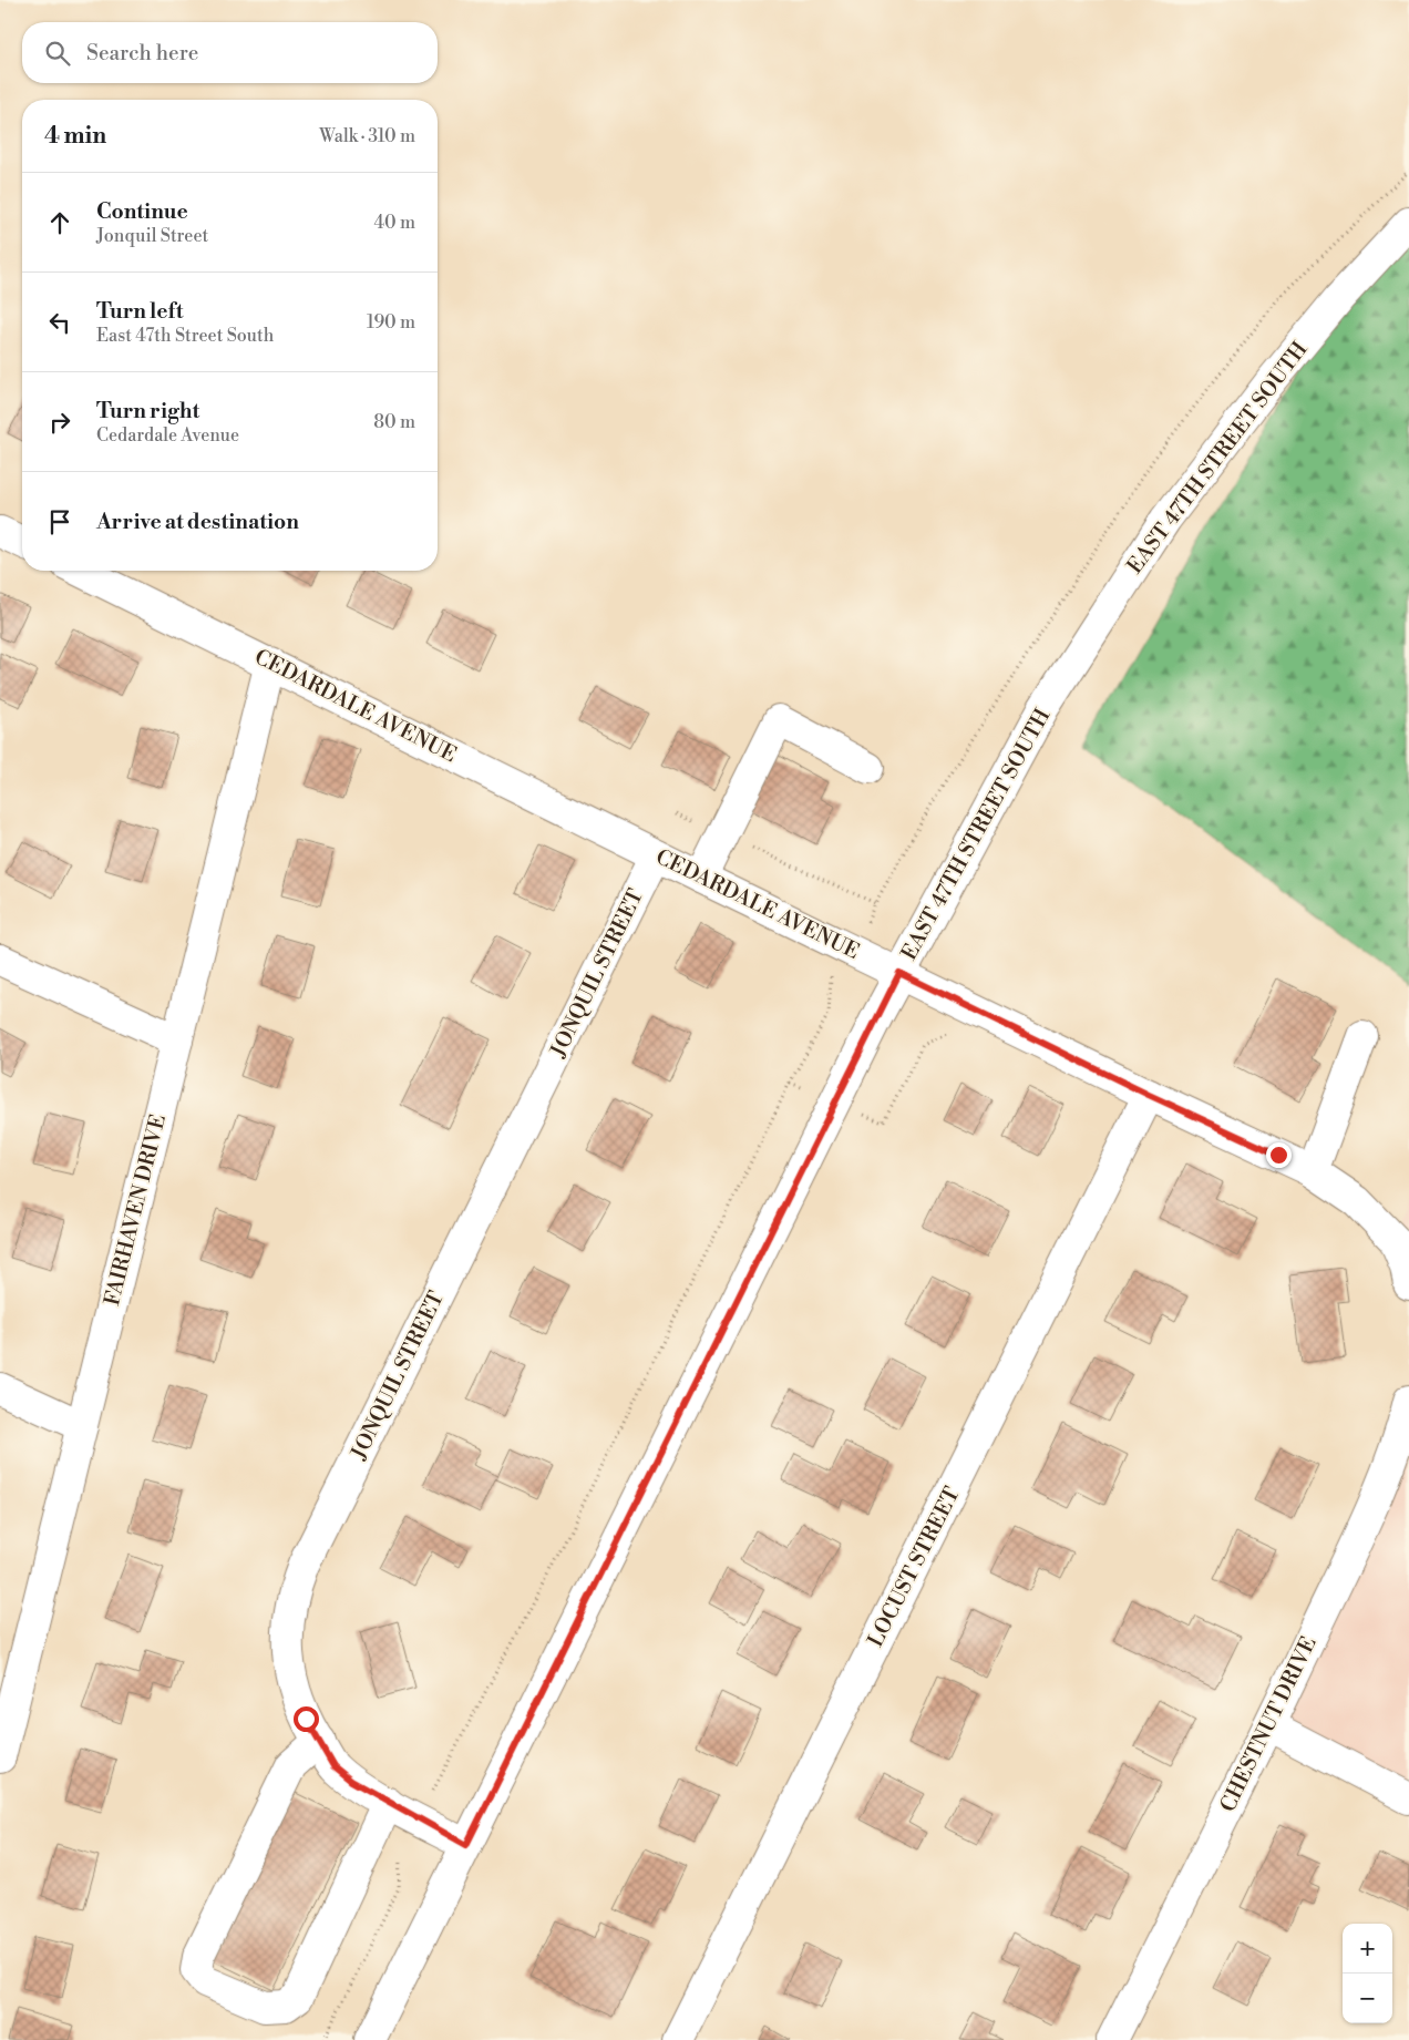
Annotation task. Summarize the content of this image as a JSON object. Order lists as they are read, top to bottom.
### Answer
{
  "streets": {
    "street": [
      "EAST 47TH STREET SOUTH",
      "CEDARDALE AVENUE",
      "JONQUIL STREET",
      "FAIRHAVEN DRIVE",
      "LOCUST STREET",
      "CHESTNUT DRIVE"
    ]
  },
  "crossings": [
    ["EAST 47TH STREET SOUTH", "CEDARDALE AVENUE"],
    ["EAST 47TH STREET SOUTH", "JONQUIL STREET"],
    ["CEDARDALE AVENUE", "JONQUIL STREET"],
    ["CEDARDALE AVENUE", "FAIRHAVEN DRIVE"],
    ["CEDARDALE AVENUE", "LOCUST STREET"]
  ],
  "page": {
    "search": "Search here",
    "heading": ["4 min", "Walk · 310 m"],
    "list": [
      ["Continue", "Jonquil Street", "40 m"],
      ["Turn left", "East 47th Street South", "190 m"],
      ["Turn right", "Cedardale Avenue", "80 m"],
      "Arrive at destination"
    ],
    "map_buttons": ["+", "−"]
  }
}
